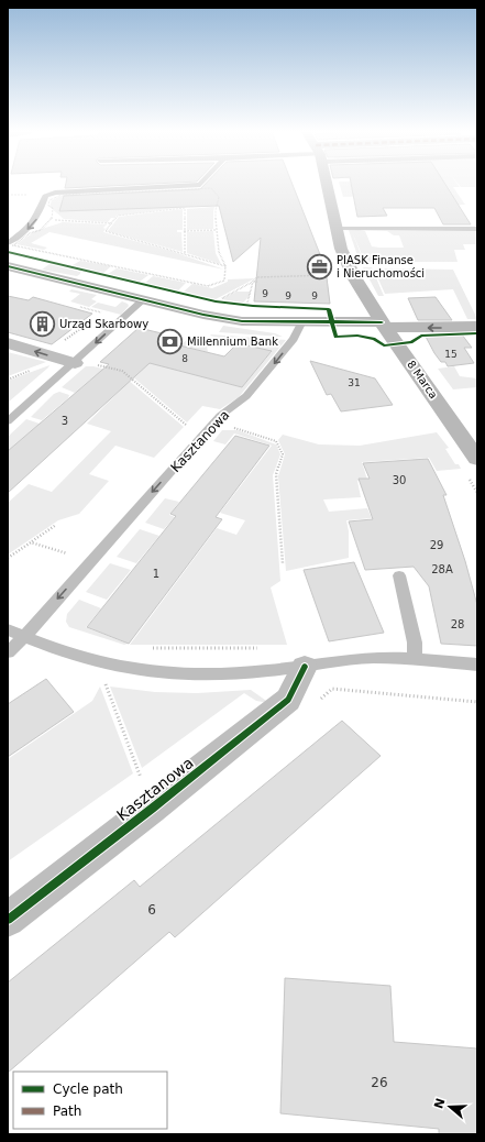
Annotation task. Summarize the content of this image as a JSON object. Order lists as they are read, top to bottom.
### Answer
{
  "streets": {
    "street": ["8 Marca", "Kasztanowa"]
  },
  "one_way": ["Kasztanowa"],
  "places": {
    "office": ["PIASK Finanse i Nieruchomości"],
    "building": ["Urząd Skarbowy"],
    "bank": ["Millennium Bank"]
  },
  "house_numbers": [
    "9",
    "9",
    "9",
    "15",
    "8",
    "31",
    "3",
    "30",
    "29",
    "28A",
    "1",
    "28",
    "6",
    "26"
  ],
  "legend": ["Cycle path", "Path"],
  "north": "left"
}
